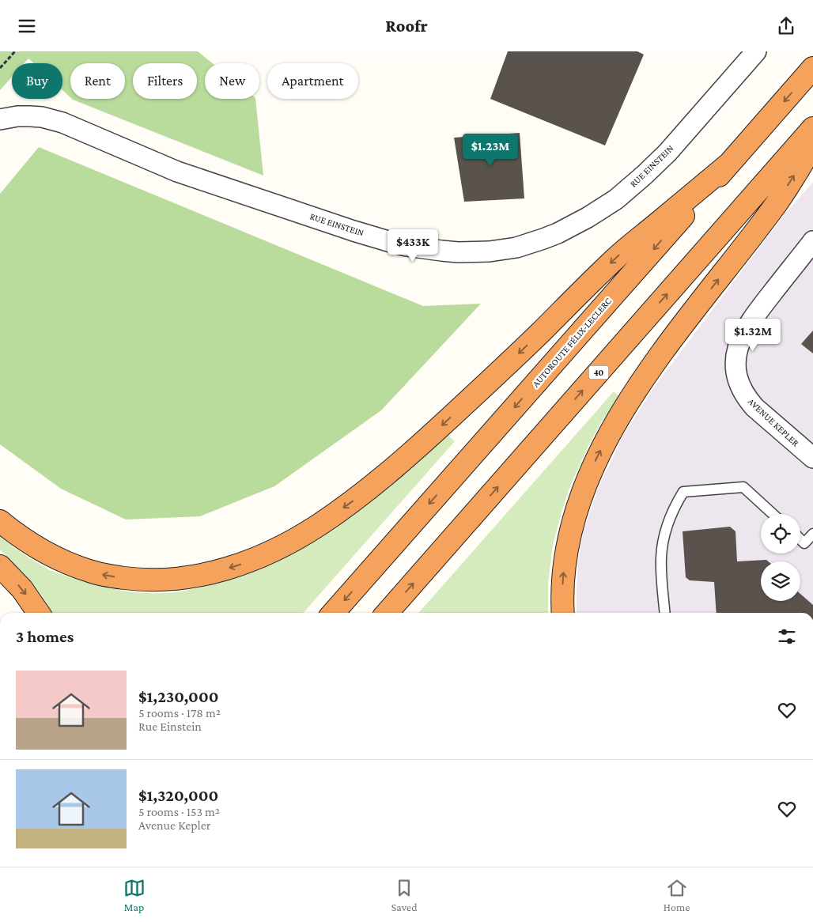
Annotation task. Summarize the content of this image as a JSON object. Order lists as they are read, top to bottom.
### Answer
{
  "streets": {
    "highway": ["AUTOROUTE FÉLIX-LECLERC", "40"],
    "street": ["RUE EINSTEIN", "AVENUE KEPLER"]
  },
  "page": {
    "header": "Roofr",
    "chip": [
      "Buy",
      "Rent",
      "Filters",
      "New",
      "Apartment"
    ],
    "price": ["$1.23M", "$433K", "$1.32M"],
    "heading": "3 homes",
    "list": [
      {
        "name": "$1,230,000",
        "note": "5 rooms · 178 m² · Rue Einstein"
      },
      {
        "name": "$1,320,000",
        "note": "5 rooms · 153 m² · Avenue Kepler"
      }
    ],
    "tabs": ["Map", "Saved", "Home"]
  }
}
